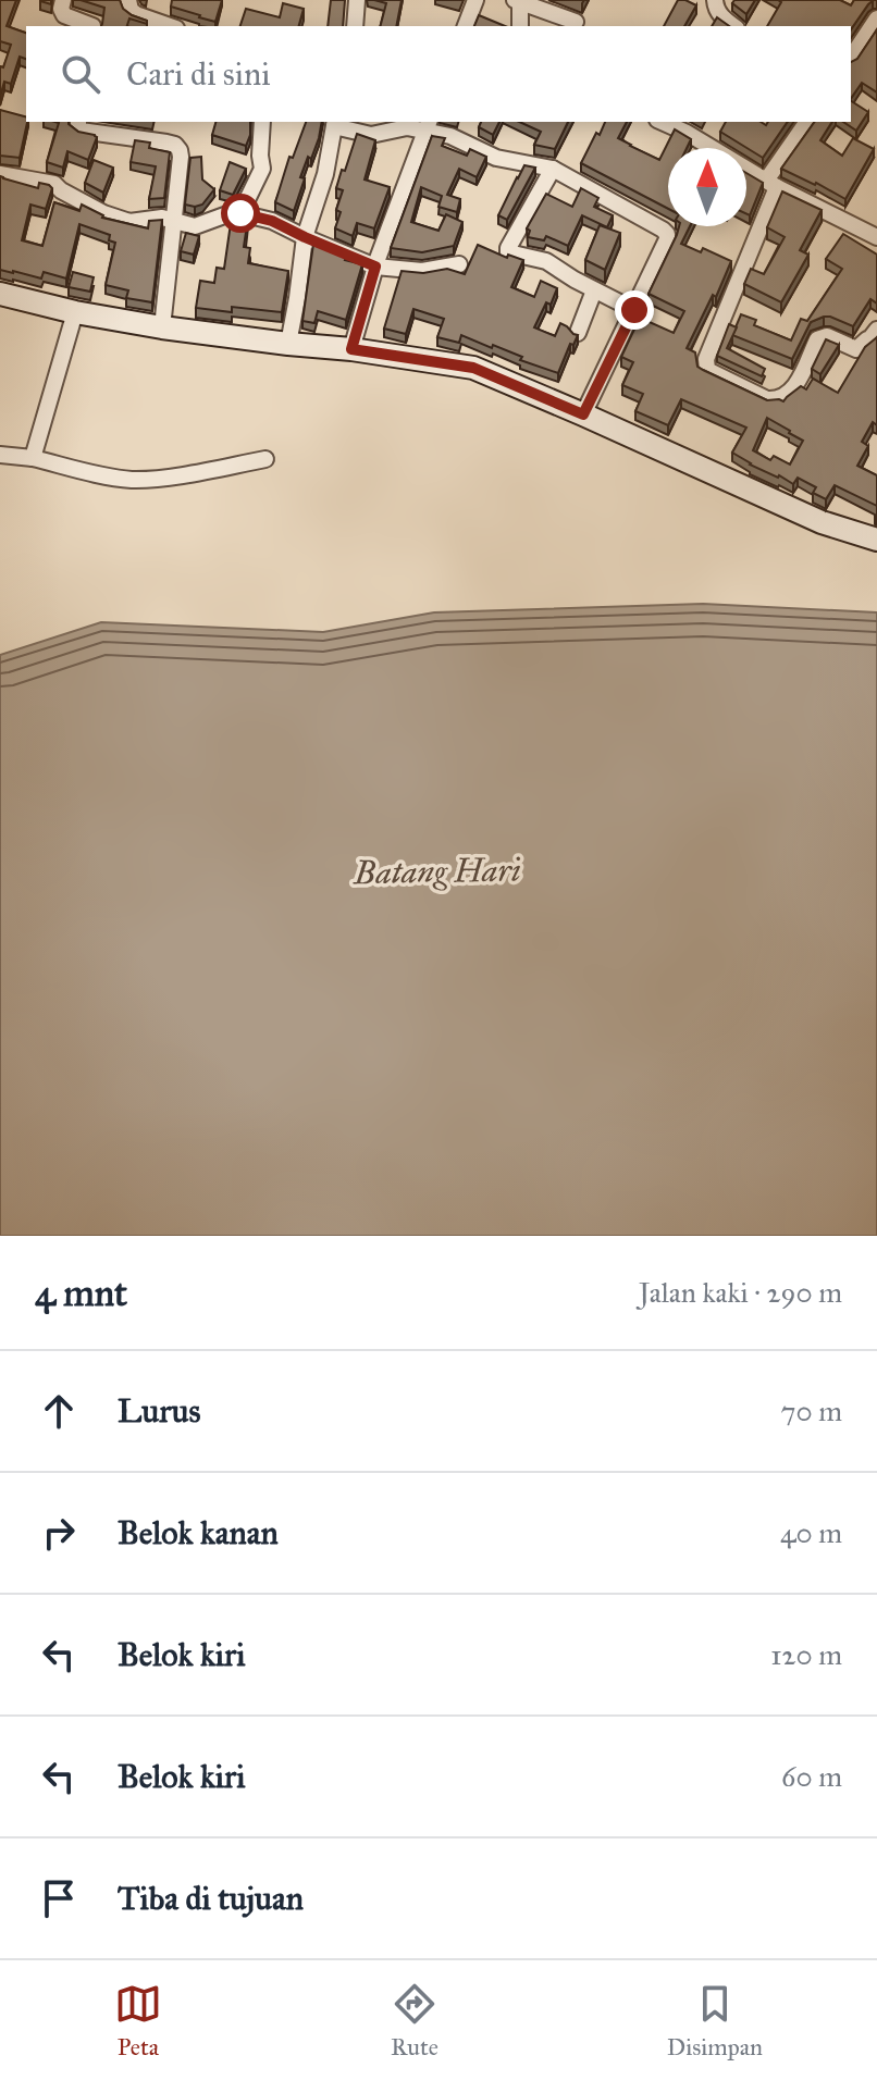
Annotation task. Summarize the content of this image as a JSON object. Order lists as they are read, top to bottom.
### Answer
{
  "water": ["Batang Hari"],
  "north": "top",
  "page": {
    "search": "Cari di sini",
    "heading": ["4 mnt", "Jalan kaki · 290 m"],
    "list": [
      ["Lurus", "70 m"],
      ["Belok kanan", "40 m"],
      ["Belok kiri", "120 m"],
      ["Belok kiri", "60 m"],
      "Tiba di tujuan"
    ],
    "nav": ["Peta", "Rute", "Disimpan"]
  }
}
